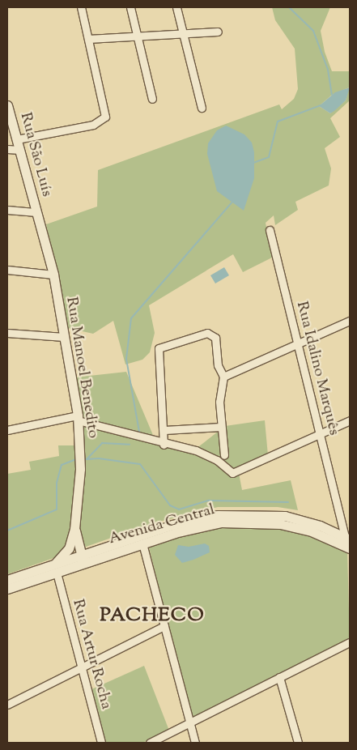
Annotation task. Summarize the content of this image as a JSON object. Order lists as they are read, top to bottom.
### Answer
{
  "streets": {
    "main road": ["Rua São Luís", "Rua Manoel Benedito", "Avenida Central"],
    "street": ["Rua Idalino Marquês", "Rua Artur Rocha"]
  },
  "crossings": [
    ["Rua São Luís", "Rua Manoel Benedito"],
    ["Rua Manoel Benedito", "Avenida Central"],
    ["Rua Manoel Benedito", "Rua Artur Rocha"],
    ["Rua Idalino Marquês", "Avenida Central"],
    ["Avenida Central", "Rua Artur Rocha"]
  ],
  "districts": ["PACHECO"]
}
